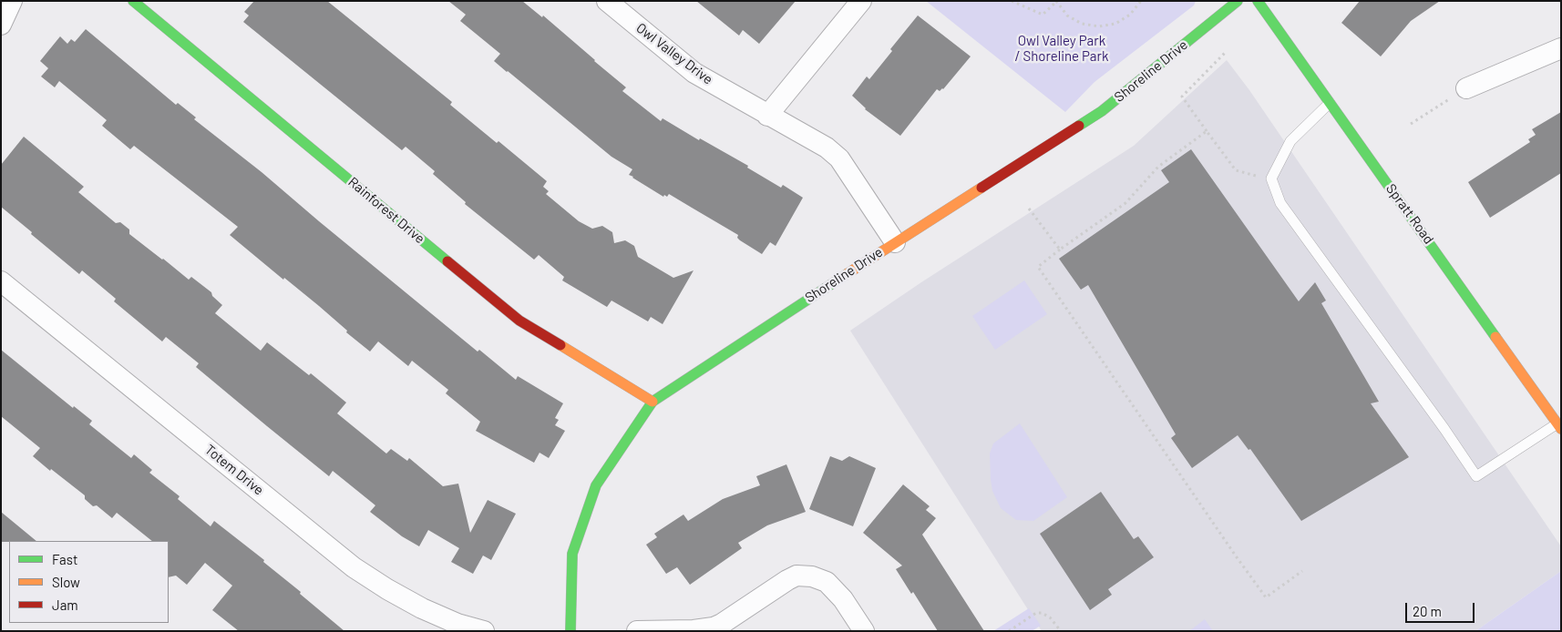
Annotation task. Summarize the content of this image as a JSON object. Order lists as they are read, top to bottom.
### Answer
{
  "streets": {
    "street": [
      "Owl Valley Drive",
      "Shoreline Drive",
      "Rainforest Drive",
      "Spratt Road",
      "Totem Drive"
    ]
  },
  "crossings": [
    ["Owl Valley Drive", "Shoreline Drive"],
    ["Shoreline Drive", "Rainforest Drive"]
  ],
  "parks": ["Owl Valley Park / Shoreline Park"],
  "legend": ["Fast", "Slow", "Jam"],
  "scale_bar": "20 m"
}
